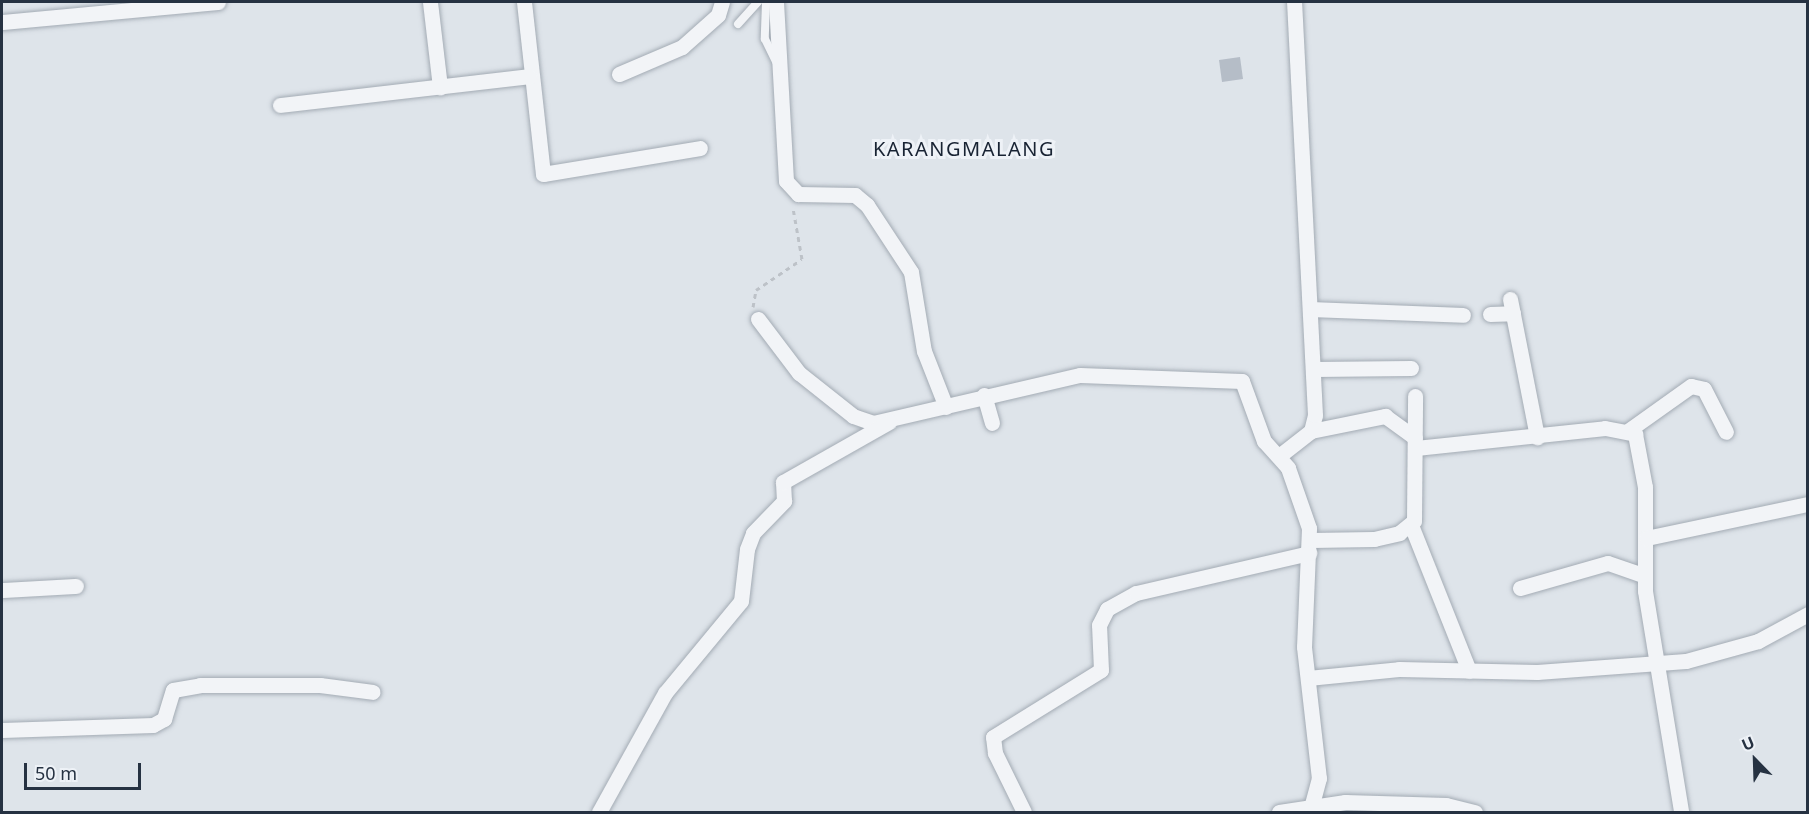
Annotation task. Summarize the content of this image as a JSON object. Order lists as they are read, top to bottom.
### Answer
{
  "districts": ["KARANGMALANG"],
  "scale_bar": "50 m",
  "north": "top left"
}
